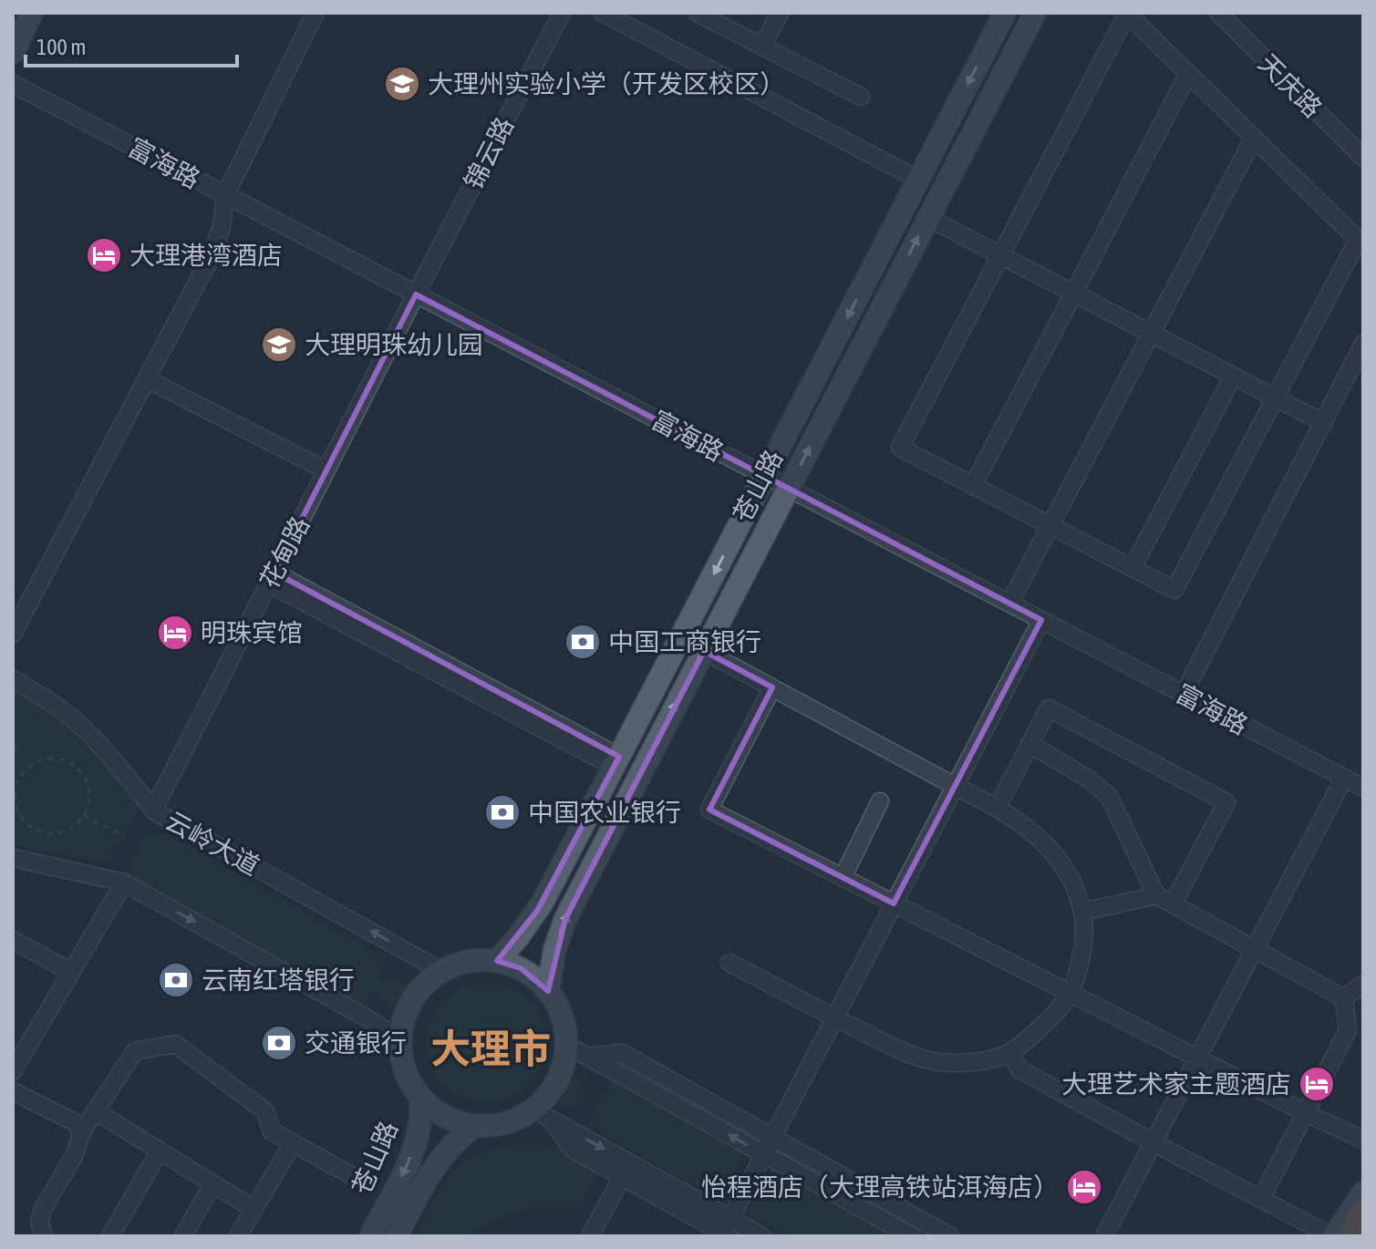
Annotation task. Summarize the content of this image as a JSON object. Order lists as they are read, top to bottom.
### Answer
{
  "streets": {
    "main road": ["苍山路"],
    "street": [
      "天庆路",
      "锦云路",
      "富海路",
      "花甸路",
      "云岭大道"
    ]
  },
  "crossings": [
    ["锦云路", "富海路"],
    ["锦云路", "花甸路"],
    ["富海路", "苍山路"],
    ["富海路", "花甸路"],
    ["苍山路", "云岭大道"],
    ["花甸路", "云岭大道"]
  ],
  "districts": ["大理市"],
  "places": {
    "school or university": ["大理州实验小学（开发区校区）", "大理明珠幼儿园"],
    "hotel": [
      "大理港湾酒店",
      "明珠宾馆",
      "大理艺术家主题酒店",
      "怡程酒店（大理高铁站洱海店）"
    ],
    "bank": [
      "中国工商银行",
      "中国农业银行",
      "云南红塔银行",
      "交通银行"
    ]
  },
  "scale_bar": "100 m"
}
